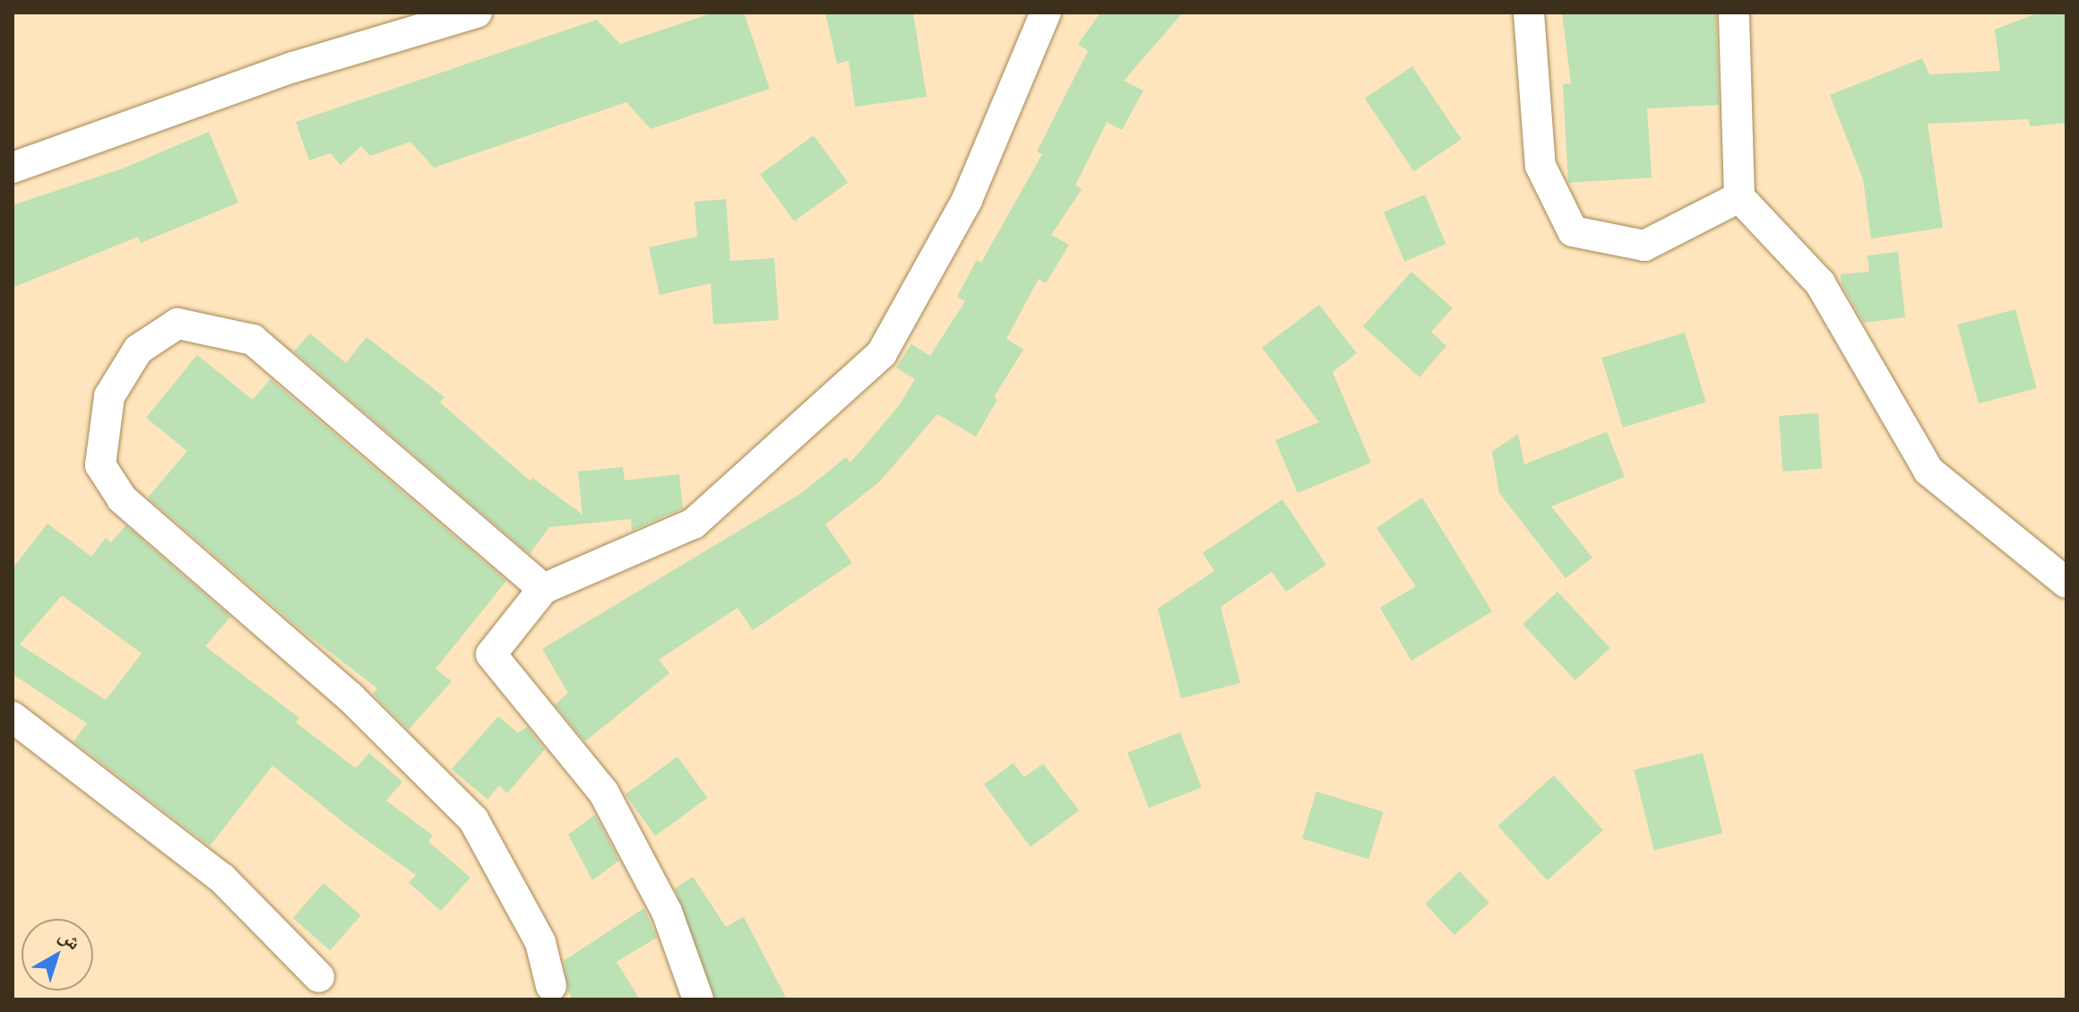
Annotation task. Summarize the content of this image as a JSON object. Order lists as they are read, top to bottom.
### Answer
{
  "north": "top right"
}
